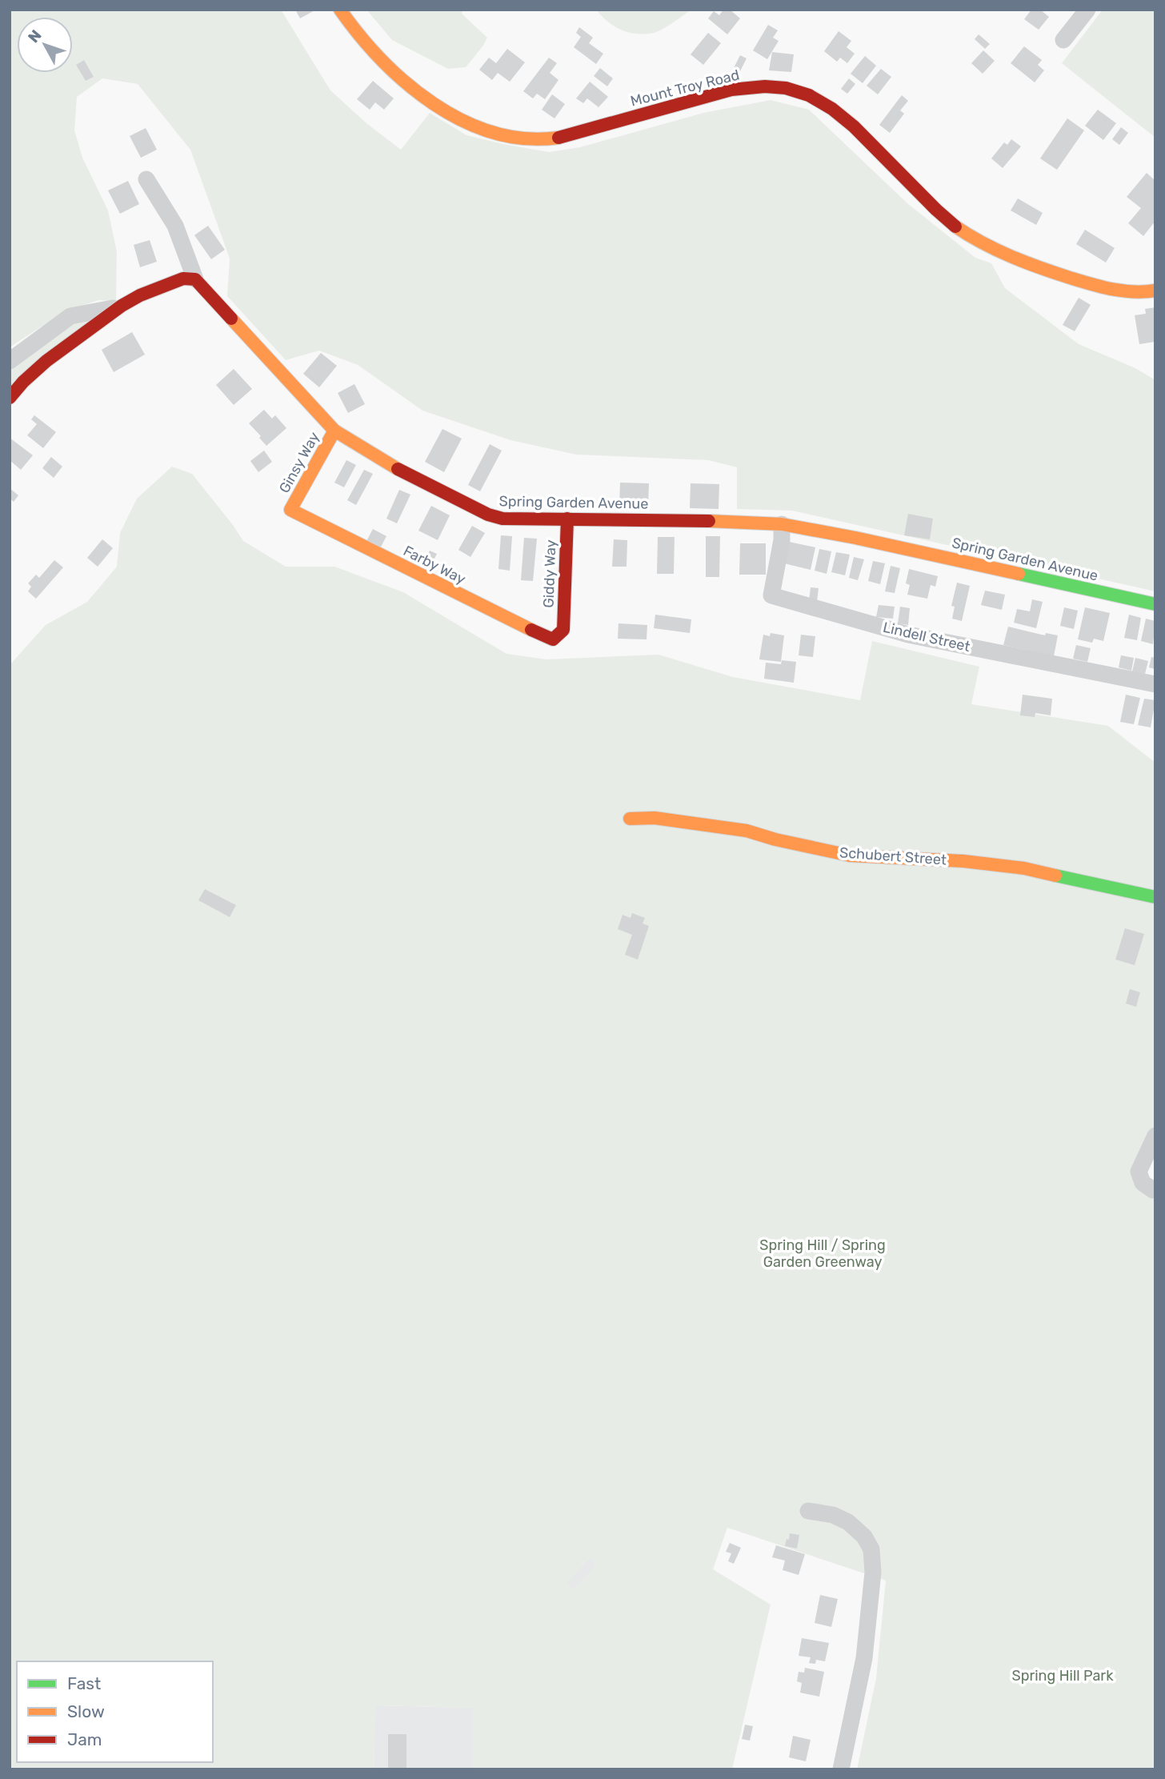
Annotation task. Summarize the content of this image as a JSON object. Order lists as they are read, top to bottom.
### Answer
{
  "streets": {
    "street": [
      "Mount Troy Road",
      "Ginsy Way",
      "Spring Garden Avenue",
      "Farby Way",
      "Giddy Way",
      "Lindell Street",
      "Schubert Street"
    ]
  },
  "crossings": [
    ["Ginsy Way", "Spring Garden Avenue"],
    ["Ginsy Way", "Farby Way"],
    ["Spring Garden Avenue", "Giddy Way"],
    ["Spring Garden Avenue", "Lindell Street"],
    ["Farby Way", "Giddy Way"]
  ],
  "parks": ["Spring Hill / Spring Garden Greenway", "Spring Hill Park"],
  "legend": ["Fast", "Slow", "Jam"],
  "north": "top left"
}
